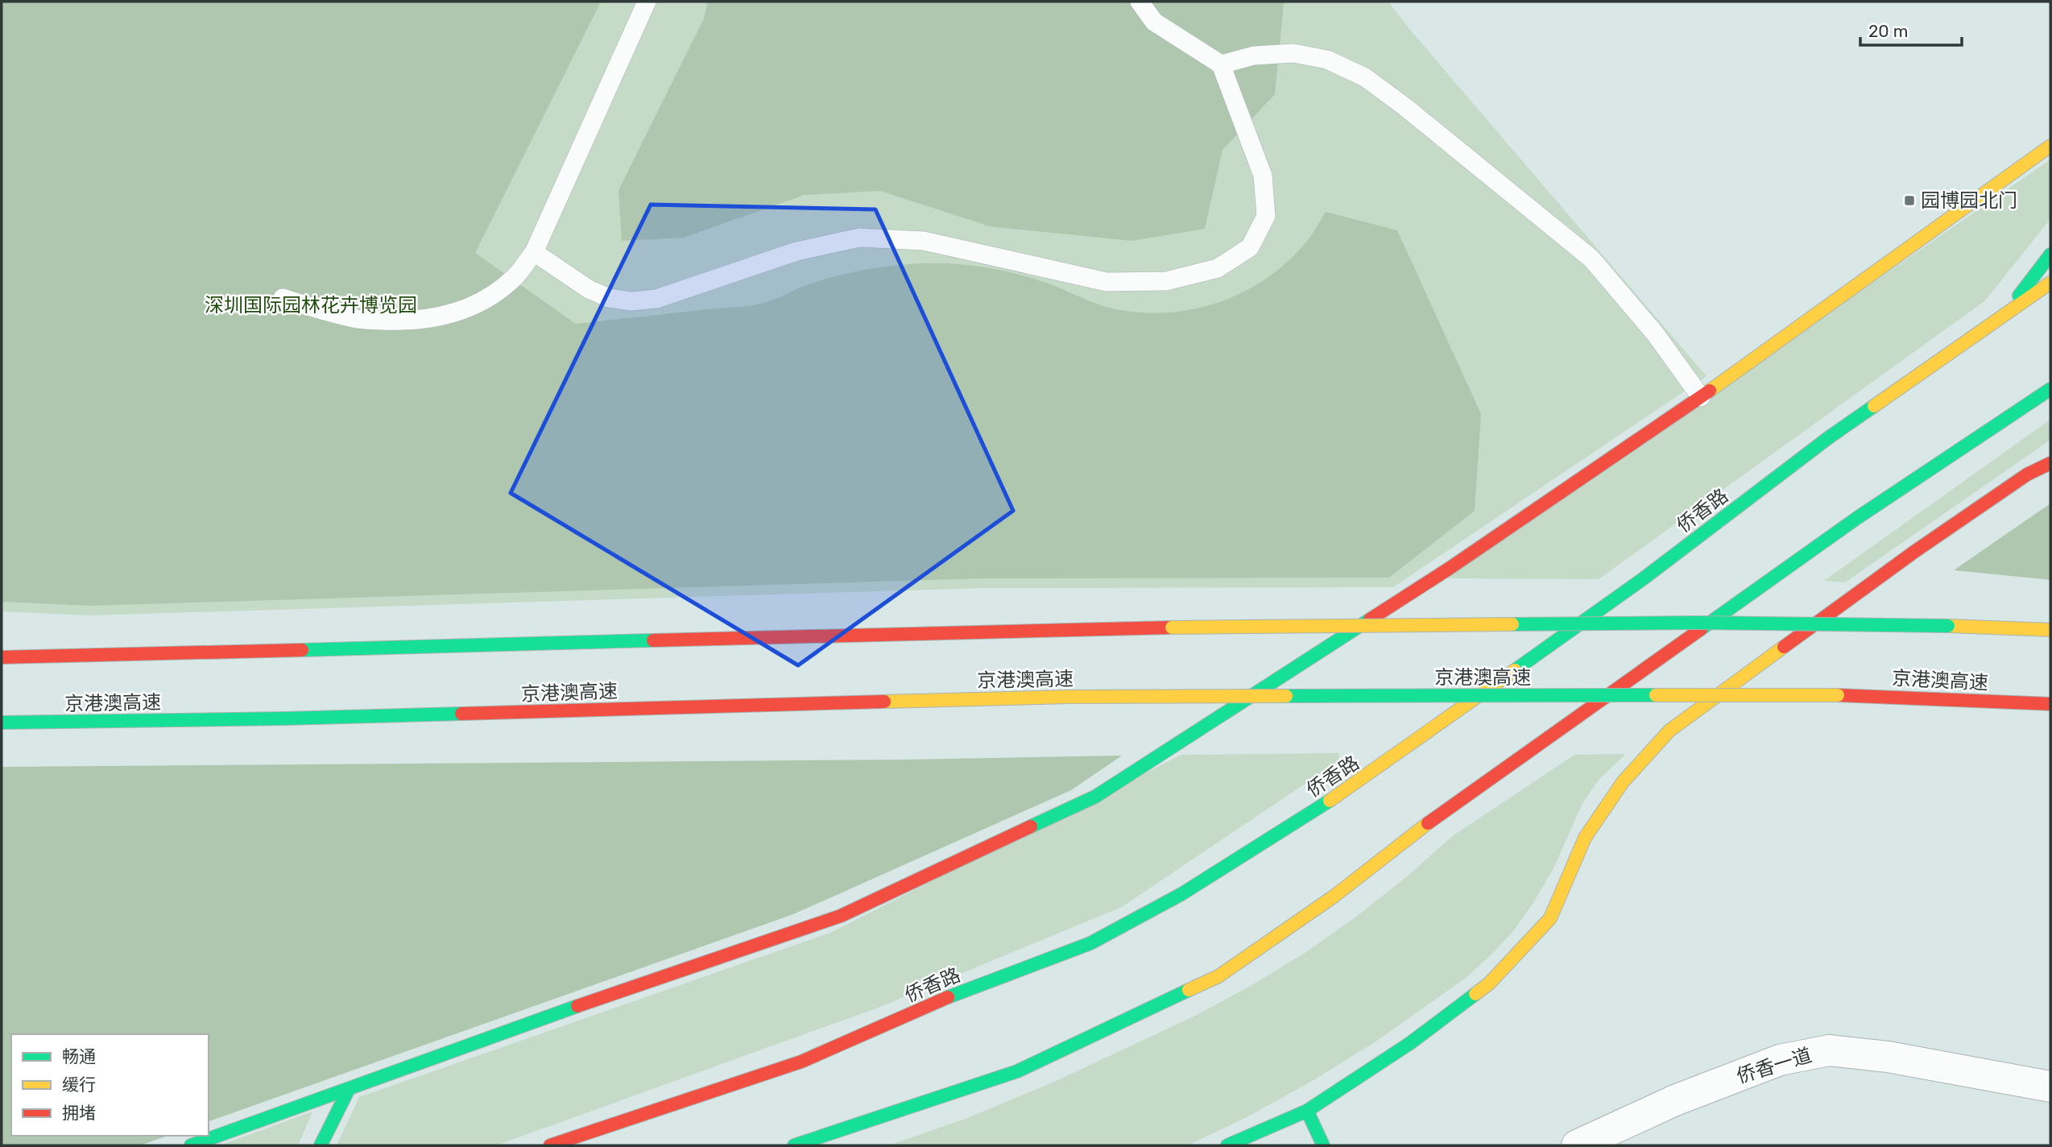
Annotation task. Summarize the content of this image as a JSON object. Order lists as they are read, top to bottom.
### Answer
{
  "streets": {
    "main road": ["侨香路", "京港澳高速"],
    "street": ["侨香一道"]
  },
  "parks": ["深圳国际园林花卉博览园"],
  "places": {
    "transit": ["园博园北门"]
  },
  "legend": ["畅通", "缓行", "拥堵"],
  "scale_bar": "20 m"
}
